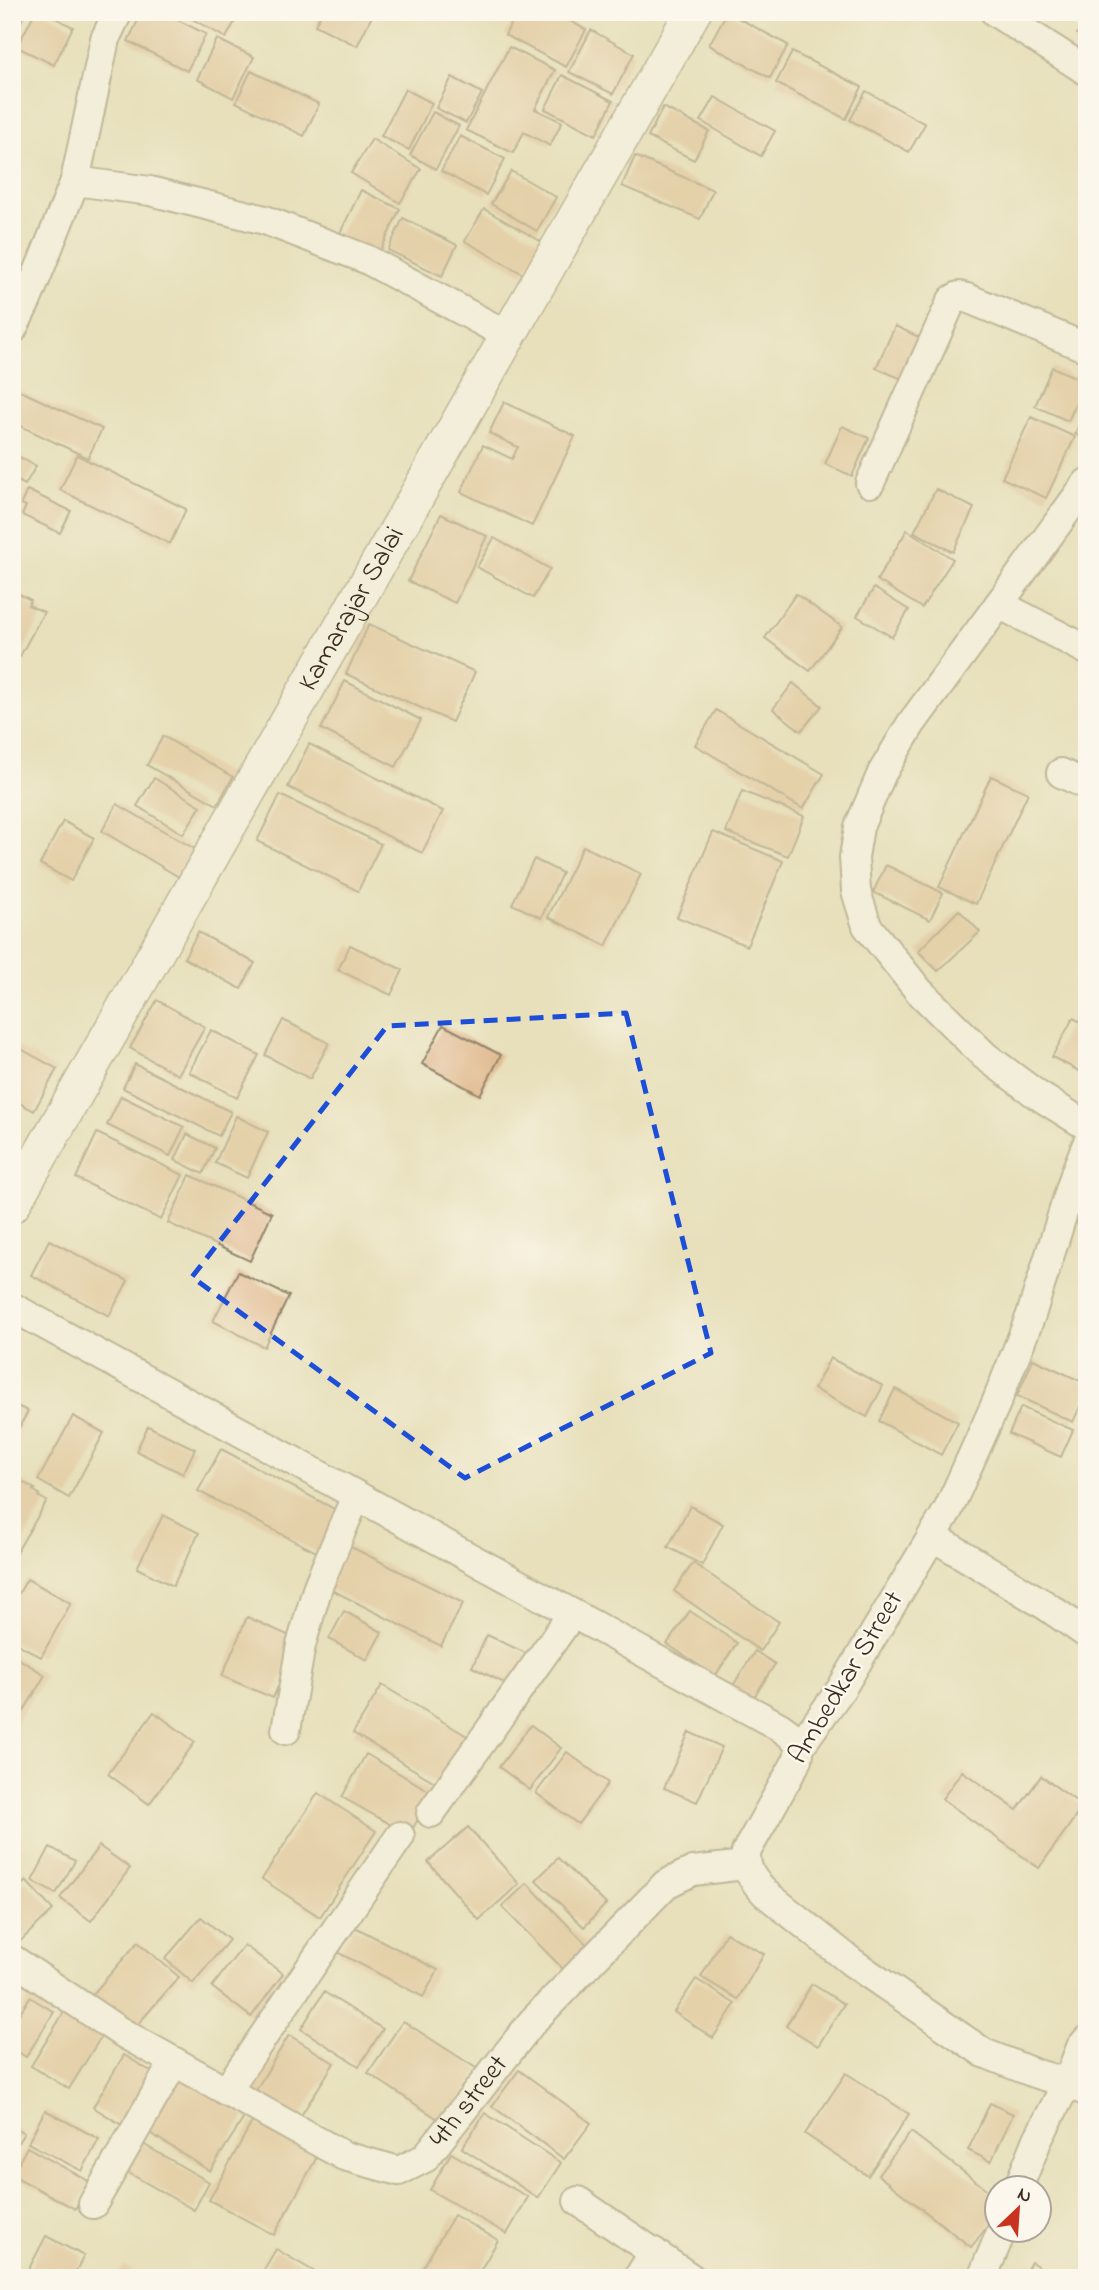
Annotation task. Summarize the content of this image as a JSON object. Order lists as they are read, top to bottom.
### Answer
{
  "streets": {
    "street": ["Kamarajar Salai", "Ambedkar Street", "4th street"]
  },
  "crossings": [
    ["Ambedkar Street", "4th street"]
  ],
  "north": "top right"
}
